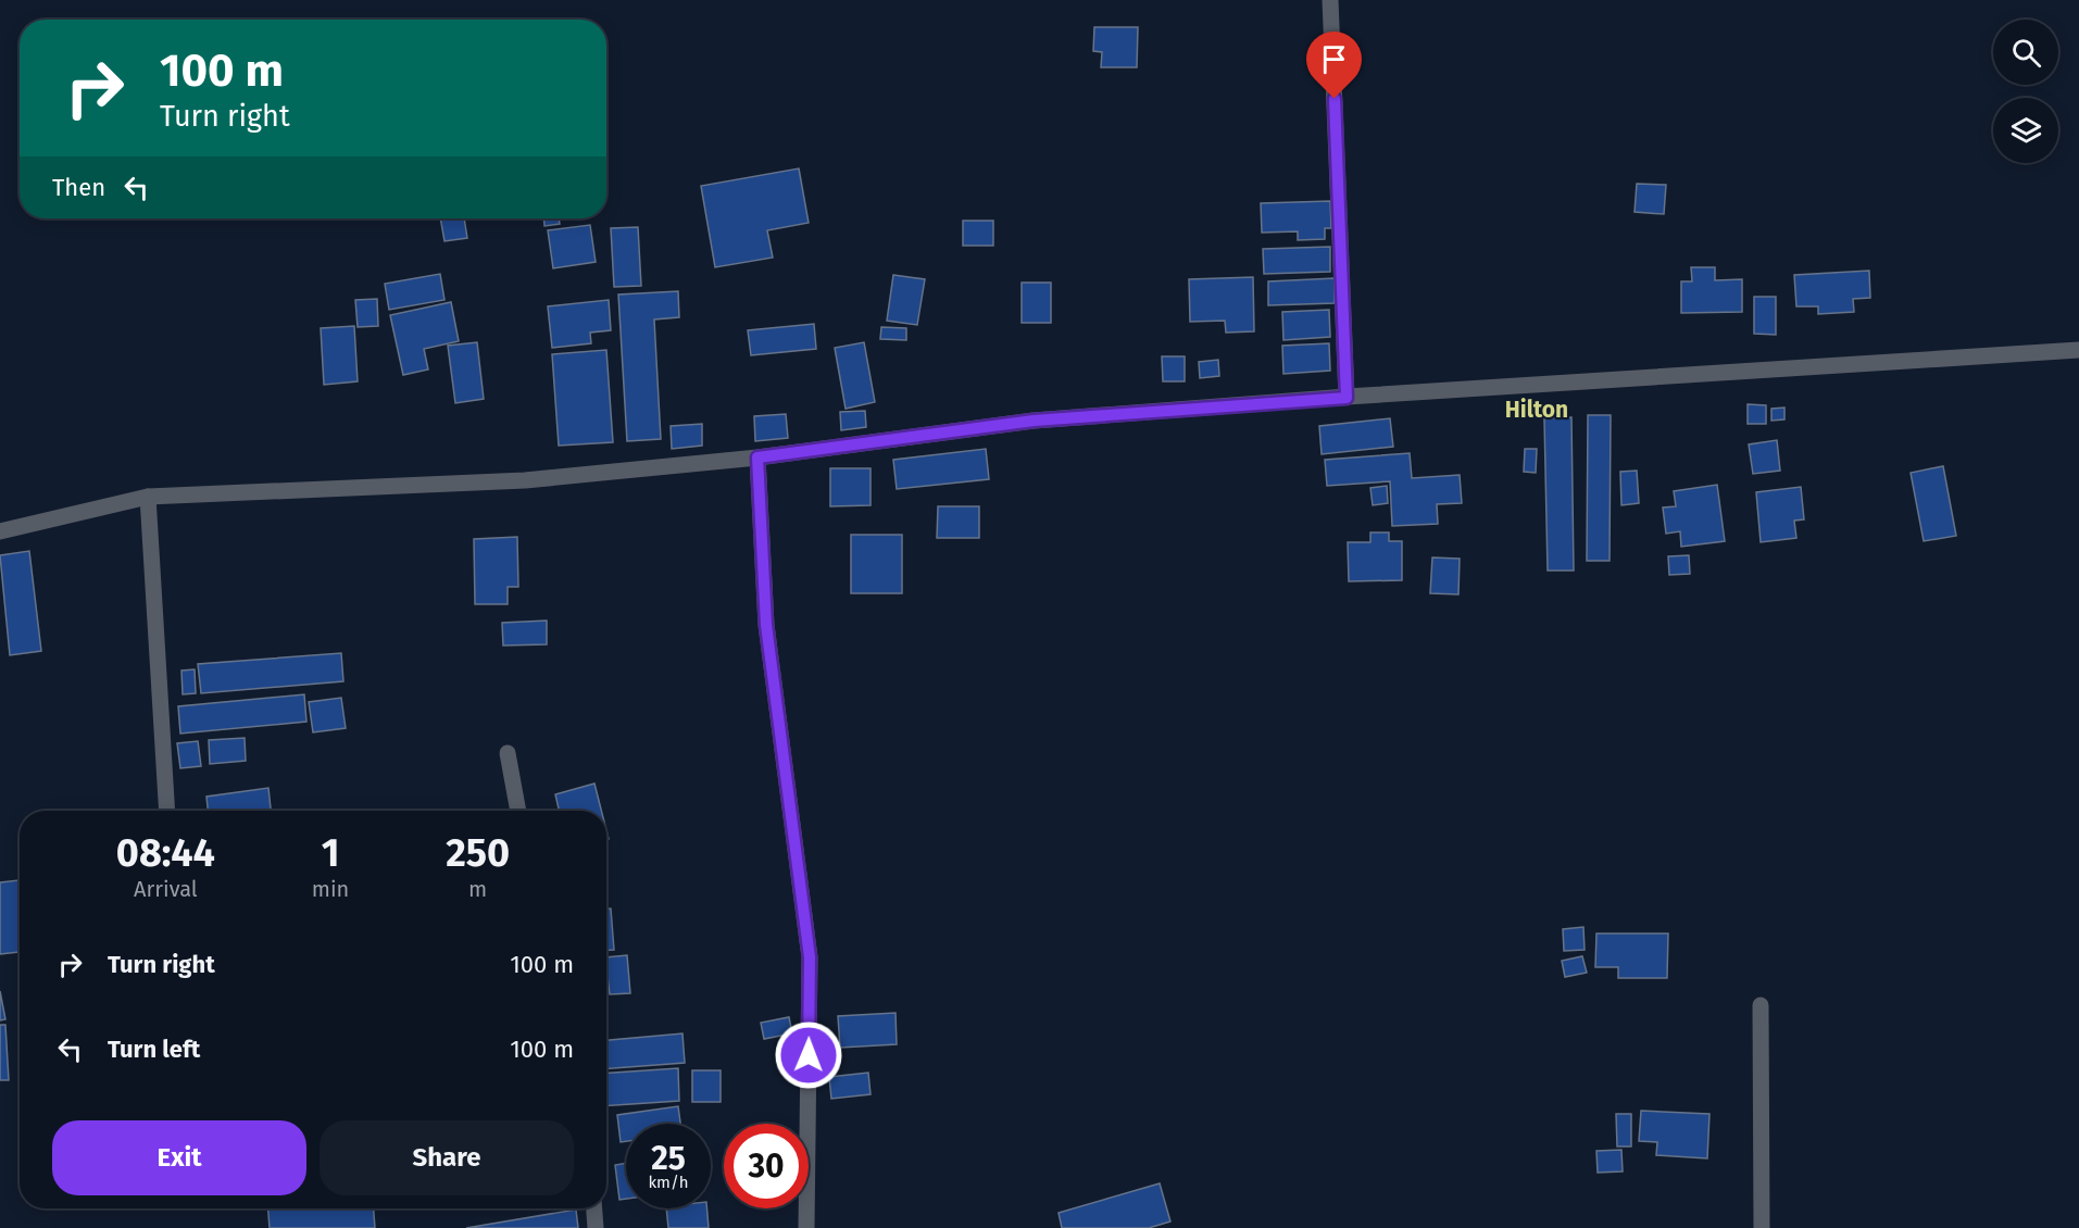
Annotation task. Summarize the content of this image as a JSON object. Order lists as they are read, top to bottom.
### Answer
{
  "districts": ["Hilton"],
  "page": {
    "turn": ["100 m", "Turn right"],
    "then": "Then",
    "eta": [
      "08:44",
      "Arrival",
      "1",
      "min",
      "250",
      "m"
    ],
    "list": [
      {
        "name": "Turn right",
        "value": "100 m"
      },
      {
        "name": "Turn left",
        "value": "100 m"
      }
    ],
    "buttons": ["Exit", "Share"],
    "speed": "25 km/h",
    "limit": "30"
  }
}
